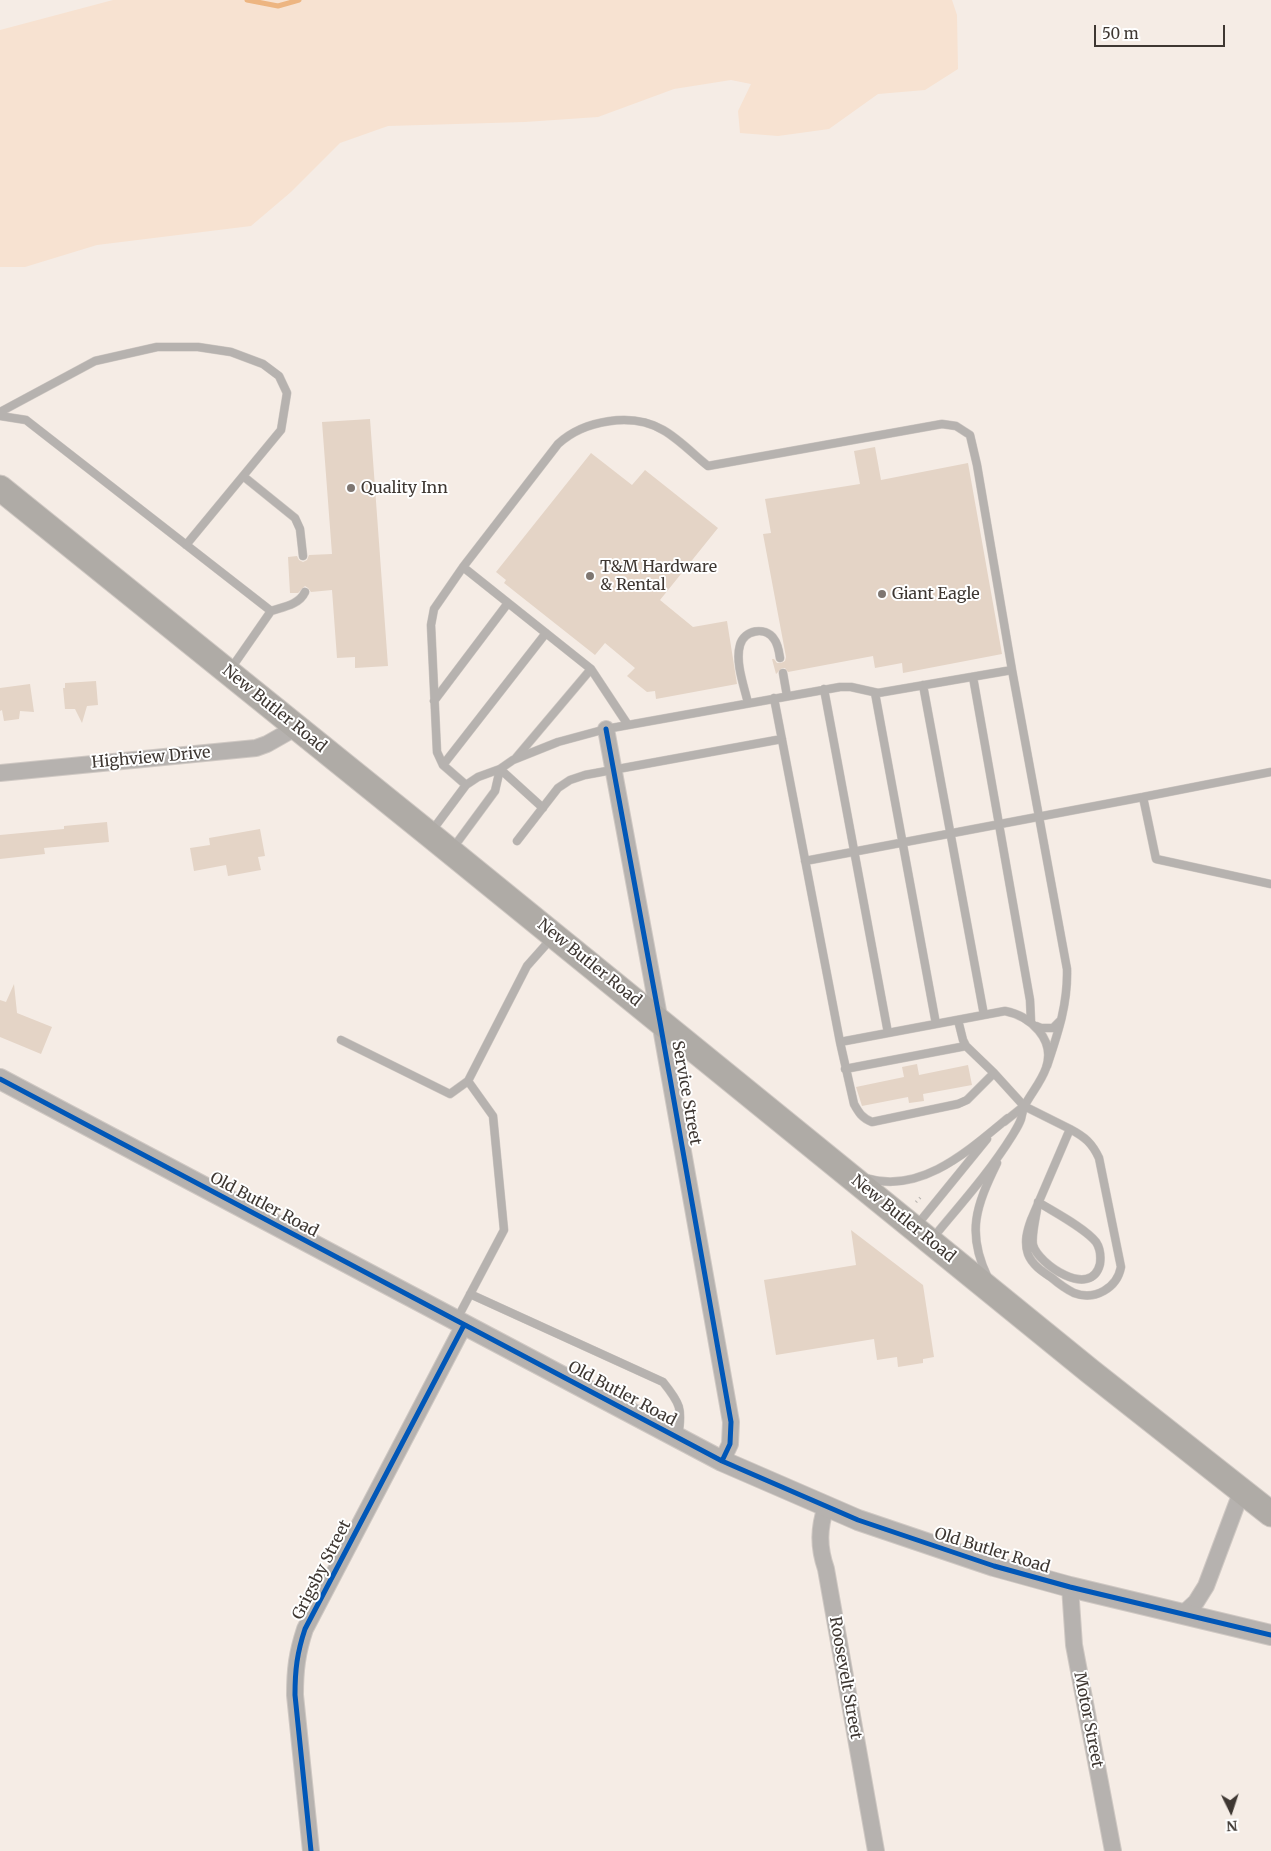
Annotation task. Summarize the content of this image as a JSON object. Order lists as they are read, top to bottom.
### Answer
{
  "streets": {
    "main road": ["New Butler Road"],
    "street": [
      "Highview Drive",
      "Service Street",
      "Old Butler Road",
      "Grigsby Street",
      "Roosevelt Street",
      "Motor Street"
    ]
  },
  "crossings": [
    ["New Butler Road", "Highview Drive"],
    ["New Butler Road", "Service Street"],
    ["Service Street", "Old Butler Road"],
    ["Old Butler Road", "Grigsby Street"],
    ["Old Butler Road", "Roosevelt Street"],
    ["Old Butler Road", "Motor Street"]
  ],
  "places": ["Quality Inn", "T&M Hardware & Rental", "Giant Eagle"],
  "scale_bar": "50 m",
  "north": "bottom"
}
